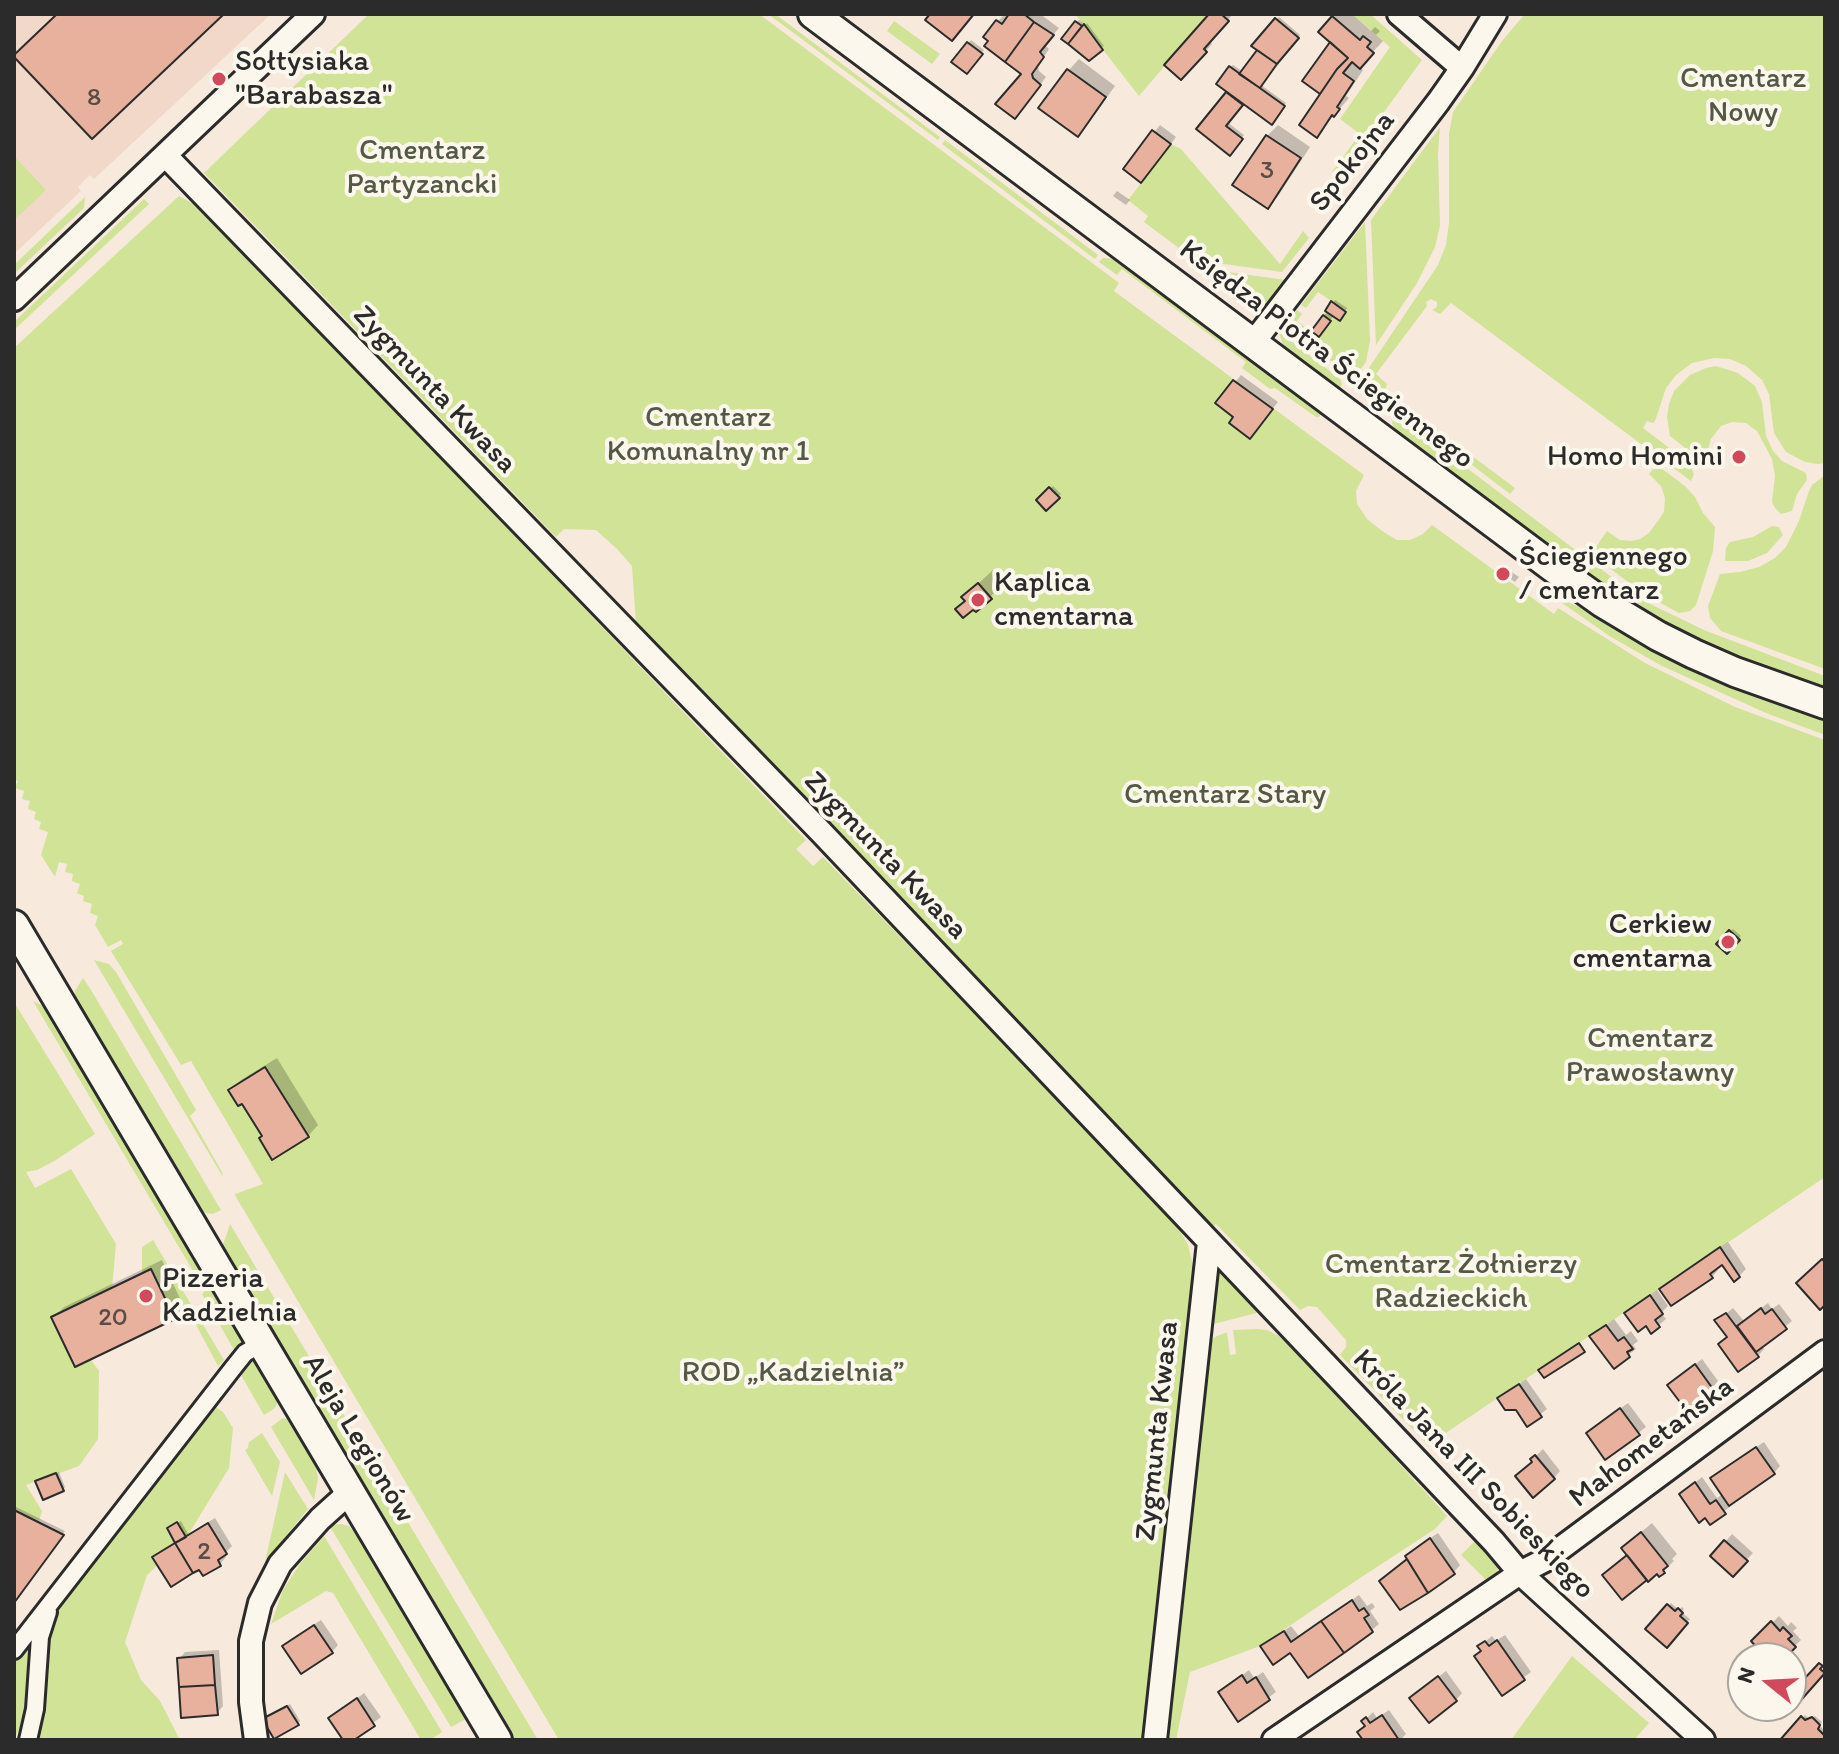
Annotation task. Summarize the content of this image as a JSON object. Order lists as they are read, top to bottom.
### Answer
{
  "streets": {
    "street": [
      "Spokojna",
      "Księdza Piotra Ściegiennego",
      "Zygmunta Kwasa",
      "Aleja Legionów",
      "Mahometańska",
      "Króla Jana III Sobieskiego"
    ]
  },
  "crossings": [
    ["Spokojna", "Księdza Piotra Ściegiennego"],
    ["Zygmunta Kwasa", "Króla Jana III Sobieskiego"],
    ["Mahometańska", "Króla Jana III Sobieskiego"]
  ],
  "parks": [
    "Cmentarz Nowy",
    "Cmentarz Partyzancki",
    "Cmentarz Komunalny nr 1",
    "Cmentarz Stary",
    "Cmentarz Prawosławny",
    "Cmentarz Żołnierzy Radzieckich",
    "ROD „Kadzielnia”"
  ],
  "places": [
    "Sołtysiaka \"Barabasza\"",
    "Homo Homini",
    "Ściegiennego / cmentarz",
    "Kaplica cmentarna",
    "Cerkiew cmentarna",
    "Pizzeria Kadzielnia"
  ],
  "house_numbers": [
    "8",
    "3",
    "20",
    "2"
  ],
  "north": "left"
}
